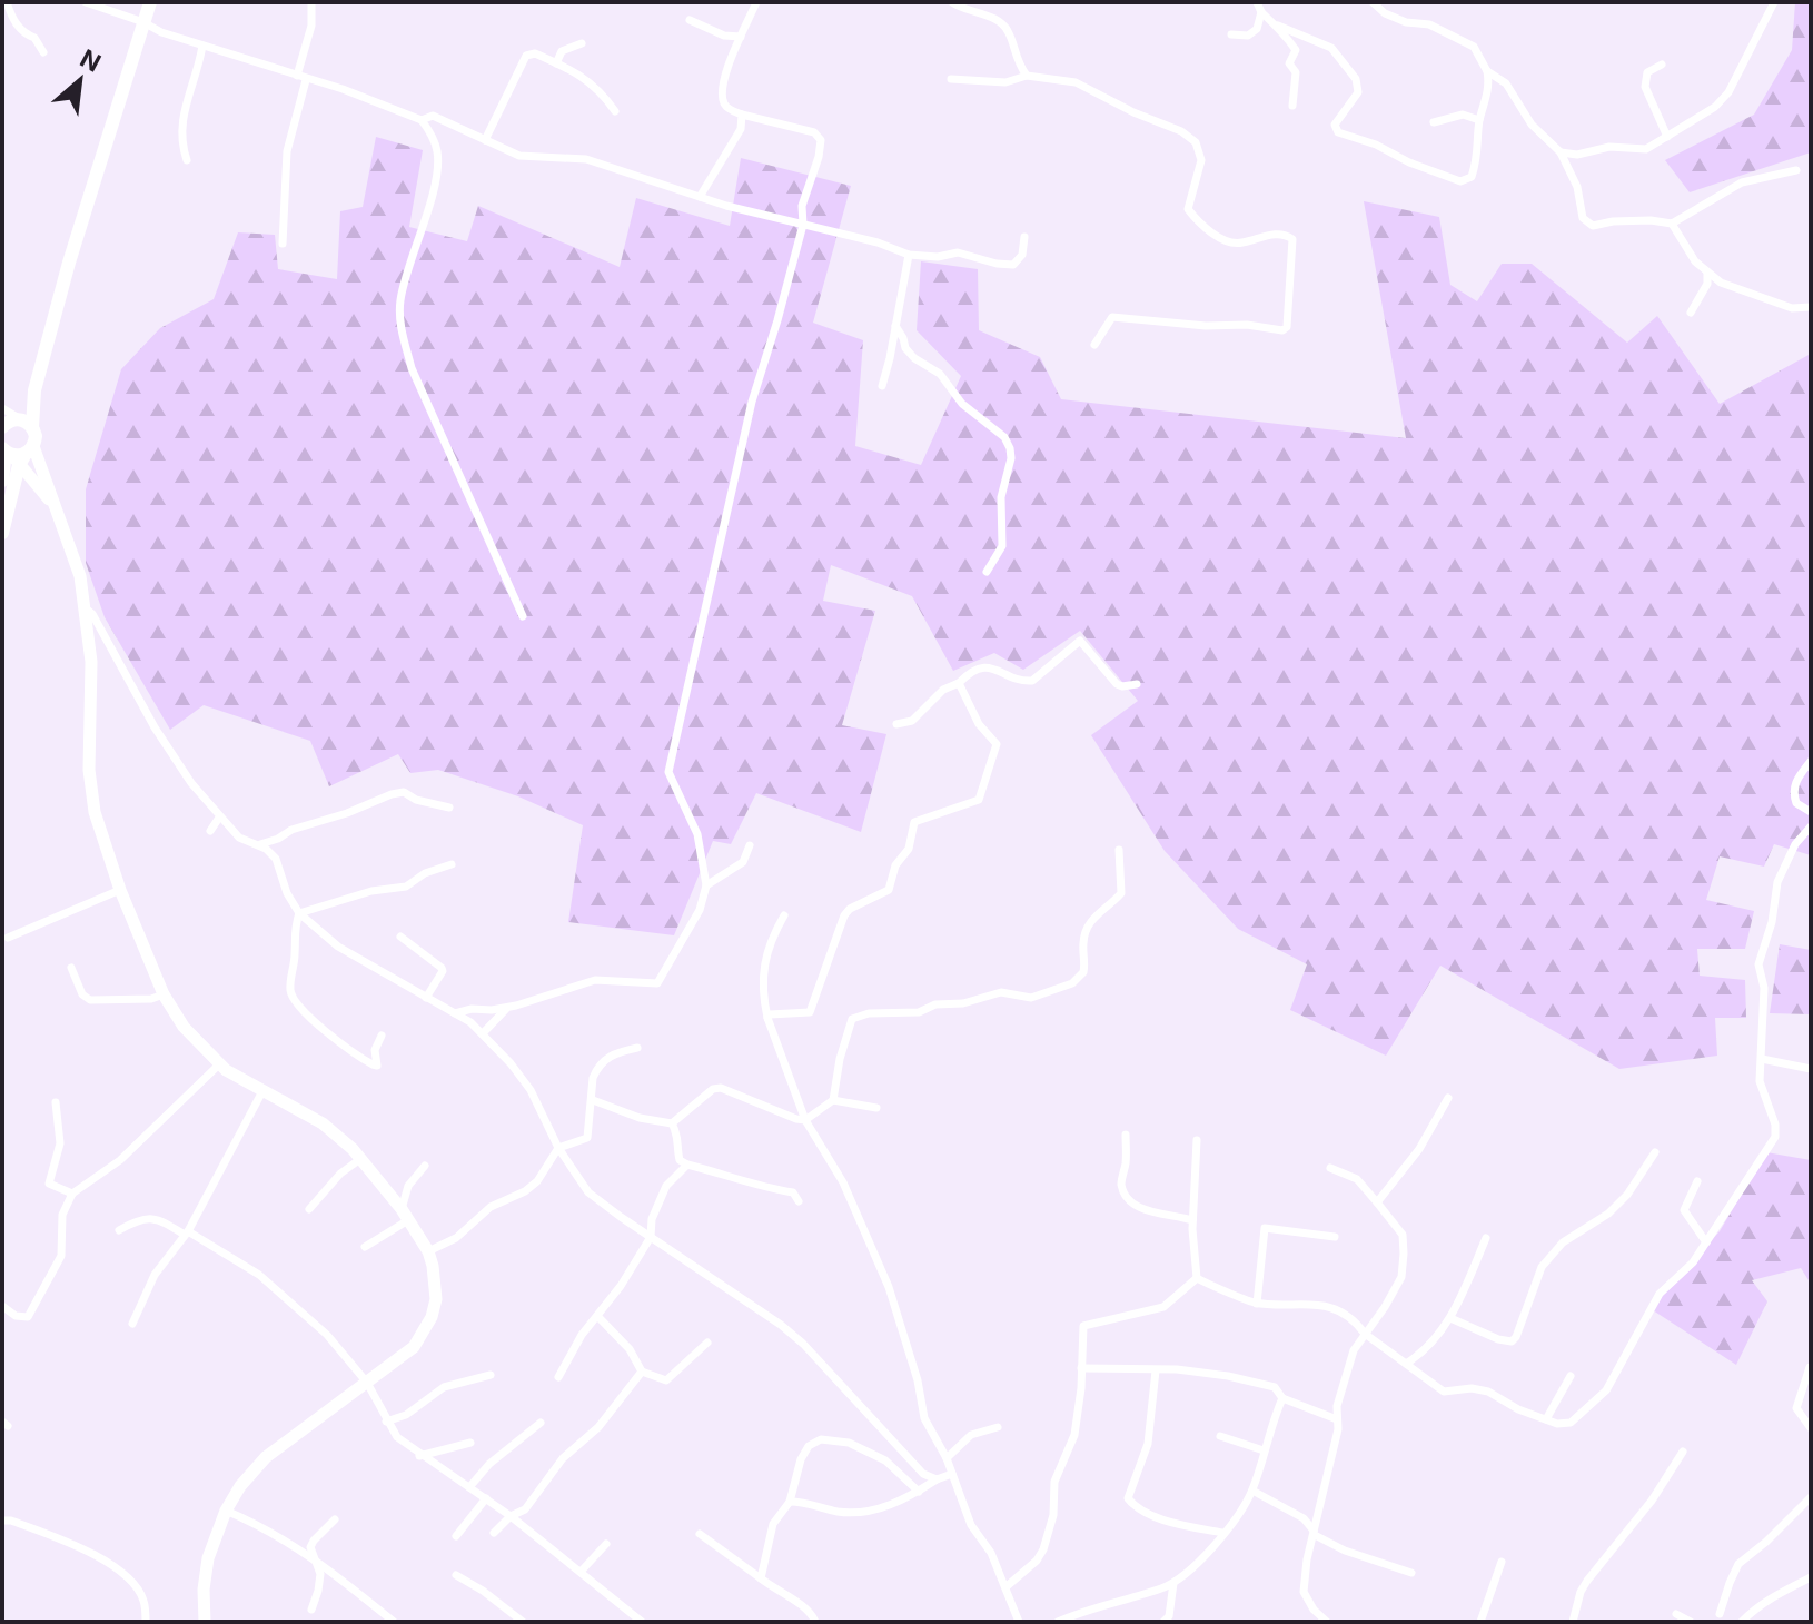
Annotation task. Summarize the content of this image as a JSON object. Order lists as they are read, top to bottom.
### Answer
{
  "north": "top right"
}
